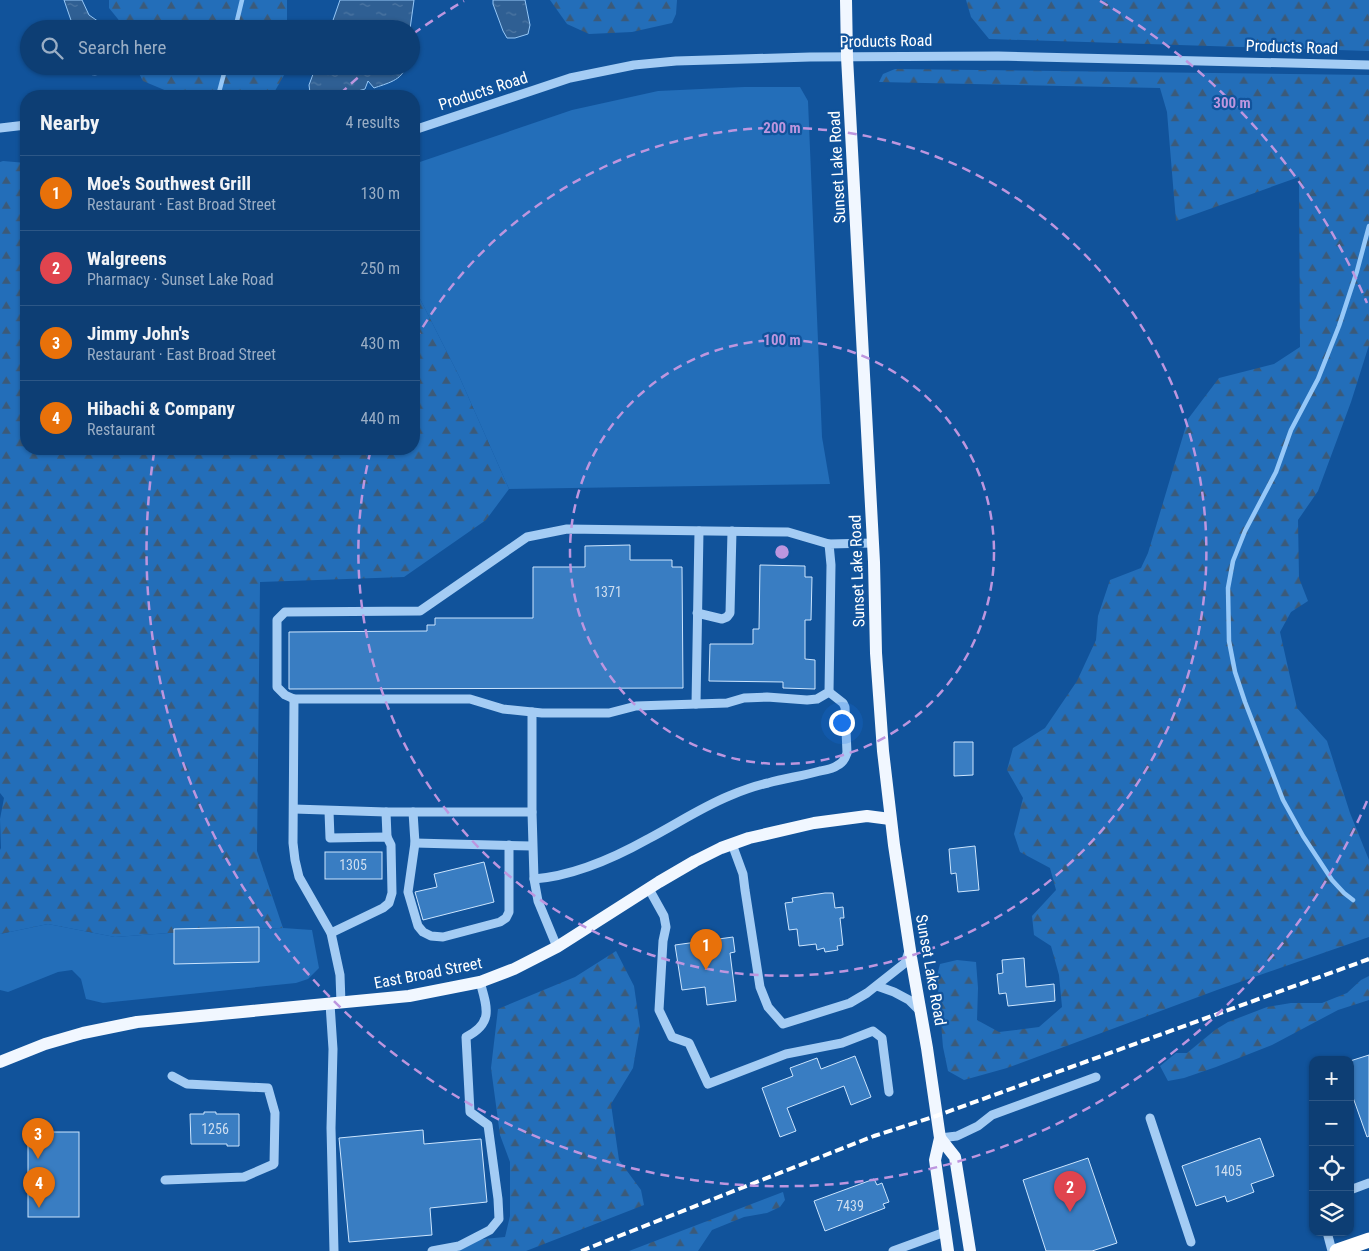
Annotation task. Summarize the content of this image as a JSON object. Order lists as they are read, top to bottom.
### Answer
{
  "streets": {
    "main road": ["Sunset Lake Road", "East Broad Street"],
    "street": ["Products Road"]
  },
  "crossings": [
    ["Products Road", "Sunset Lake Road"],
    ["Sunset Lake Road", "East Broad Street"]
  ],
  "house_numbers": [
    "1371",
    "1305",
    "1256",
    "1405",
    "7439"
  ],
  "page": {
    "search": "Search here",
    "heading": ["Nearby", "4 results"],
    "list": [
      {
        "mark": "1",
        "name": "Moe's Southwest Grill",
        "note": "Restaurant · East Broad Street",
        "value": "130 m"
      },
      {
        "mark": "2",
        "name": "Walgreens",
        "note": "Pharmacy · Sunset Lake Road",
        "value": "250 m"
      },
      {
        "mark": "3",
        "name": "Jimmy John's",
        "note": "Restaurant · East Broad Street",
        "value": "430 m"
      },
      {
        "mark": "4",
        "name": "Hibachi & Company",
        "note": "Restaurant",
        "value": "440 m"
      }
    ],
    "pins": [
      "1",
      "3",
      "4",
      "2"
    ],
    "map_buttons": ["+", "−"]
  },
  "rings": ["300 m", "200 m", "100 m"]
}
